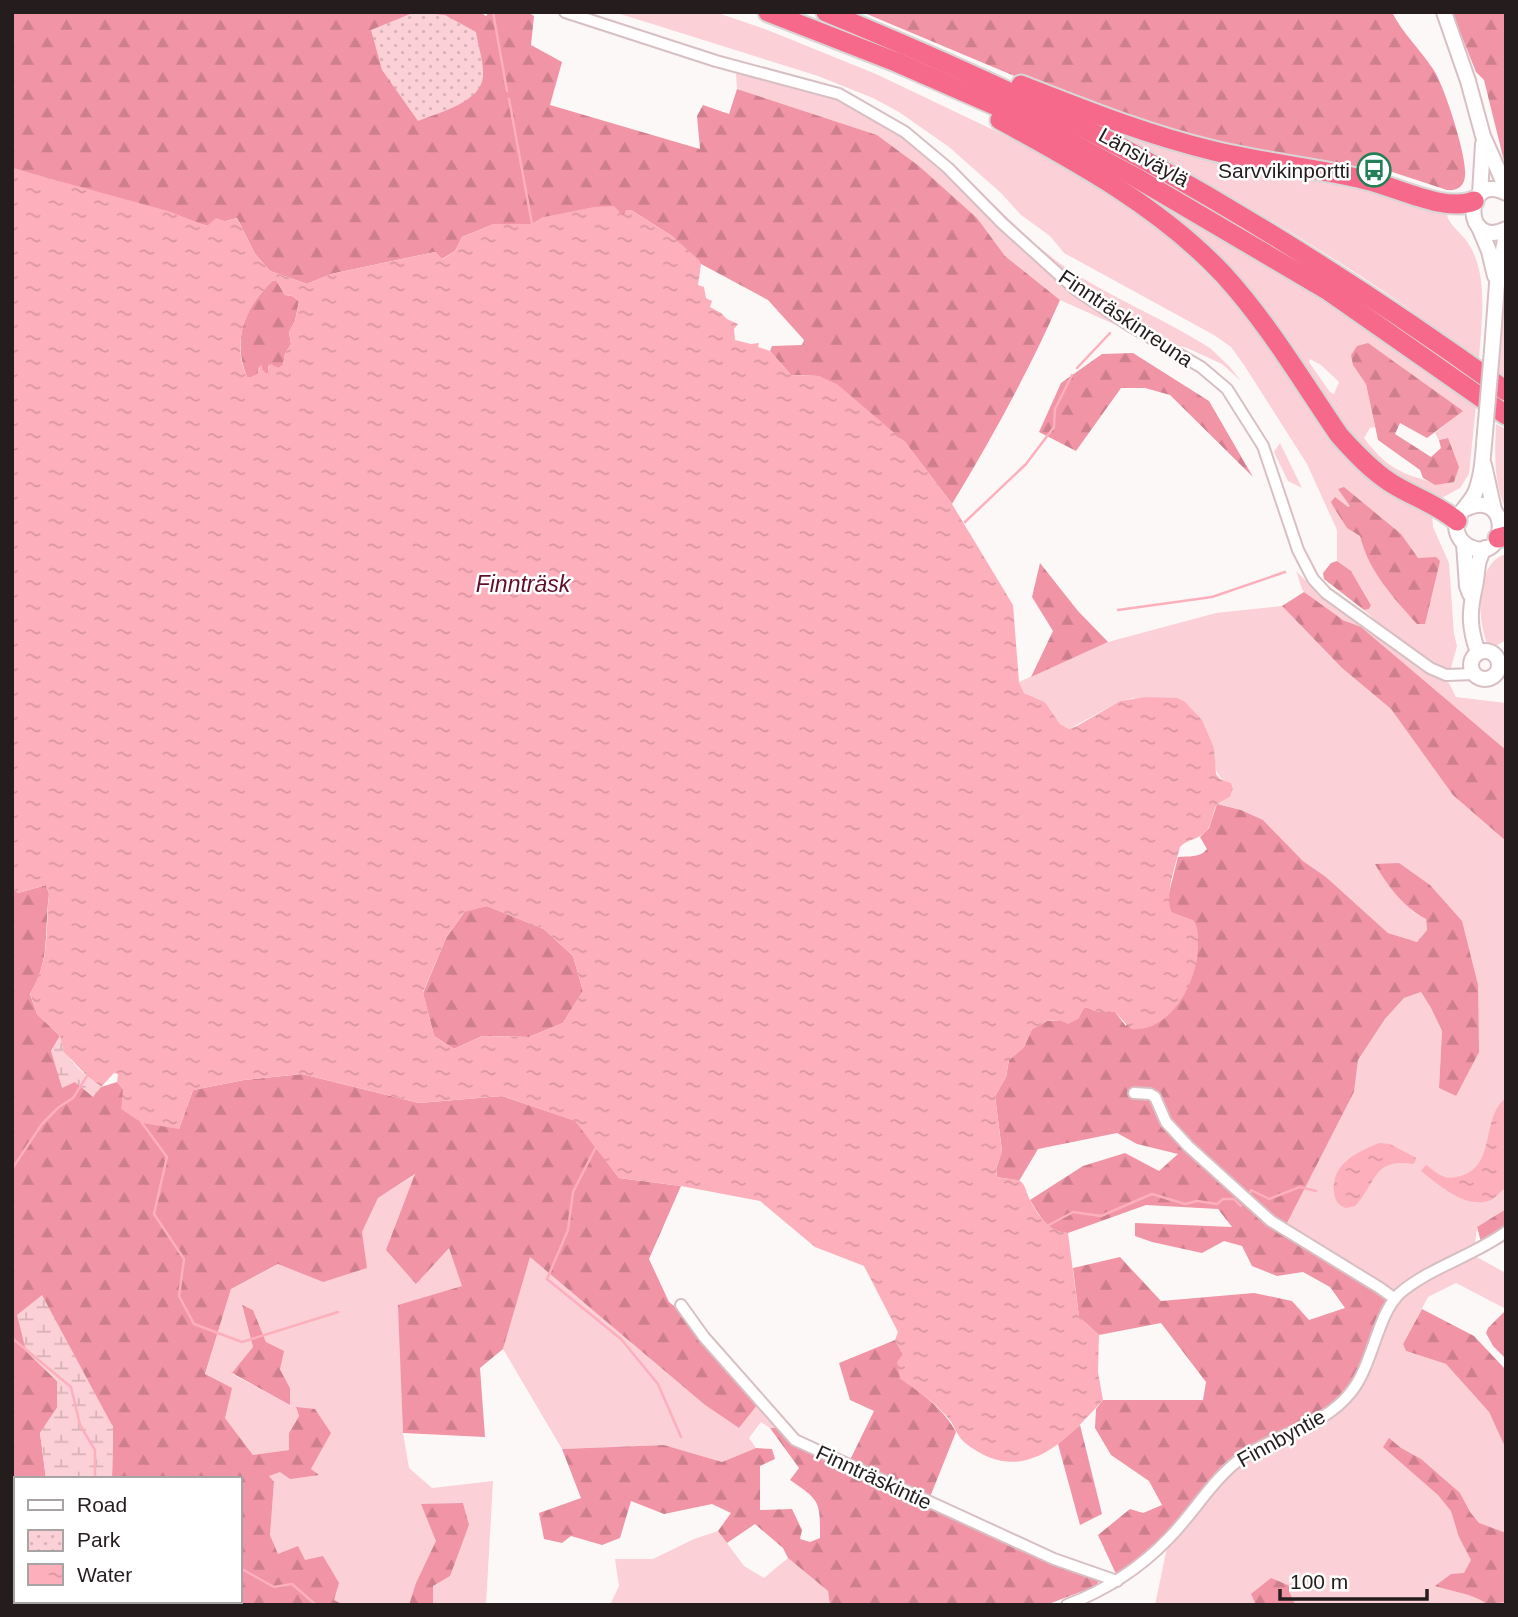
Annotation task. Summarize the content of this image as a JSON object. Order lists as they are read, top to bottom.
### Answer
{
  "streets": {
    "highway": ["Länsiväylä"],
    "street": ["Finnträskinreuna", "Finnbyntie", "Finnträskintie"]
  },
  "crossings": [
    ["Finnbyntie", "Finnträskintie"]
  ],
  "water": ["Finnträsk"],
  "places": {
    "bus stop": ["Sarvvikinportti"]
  },
  "legend": ["Road", "Park", "Water"],
  "scale_bar": "100 m"
}
